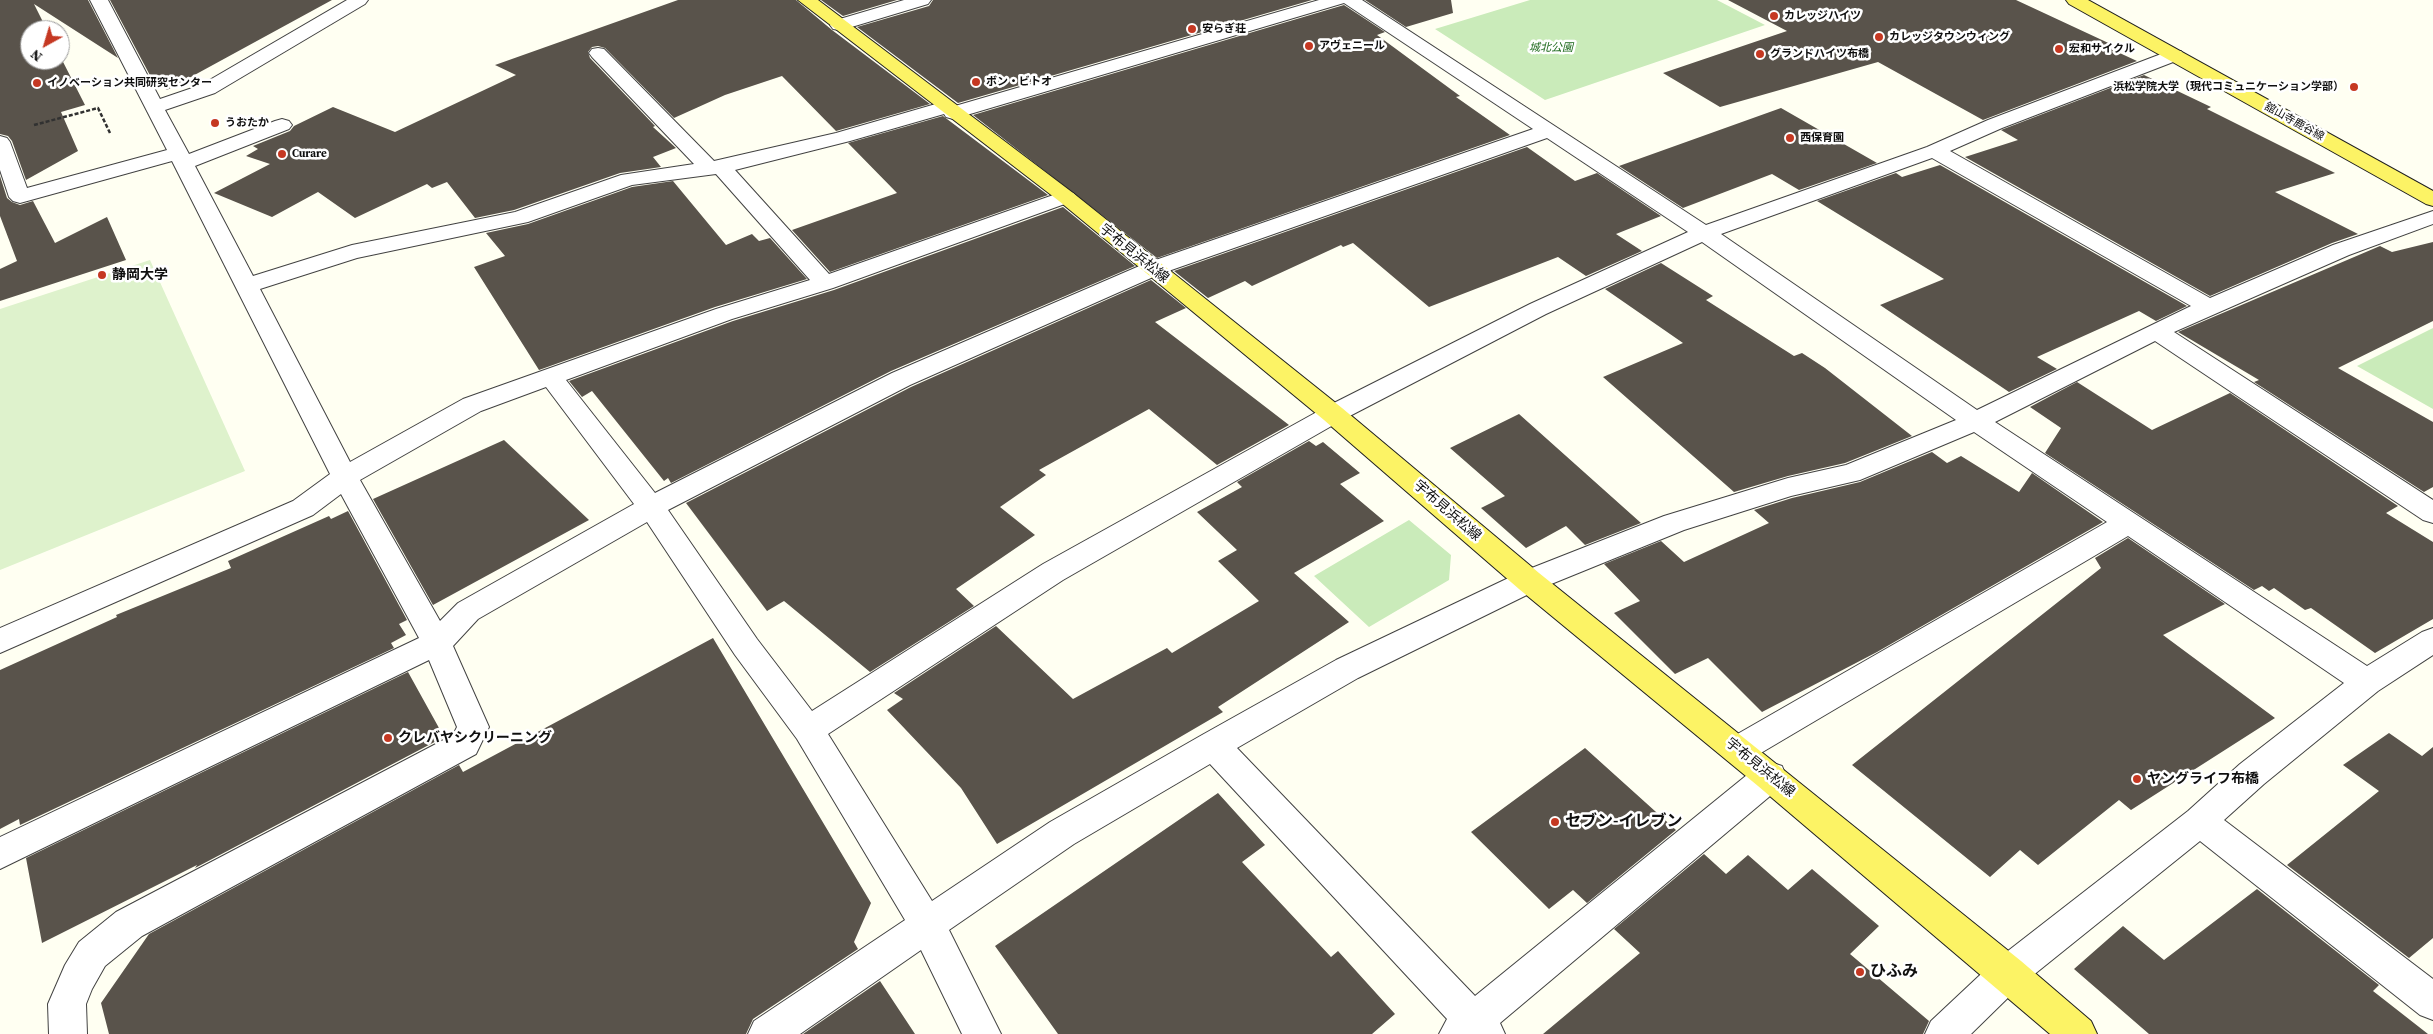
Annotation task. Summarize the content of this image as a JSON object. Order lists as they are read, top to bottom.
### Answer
{
  "streets": {
    "main road": ["舘山寺鹿谷線", "宇布見浜松線"]
  },
  "parks": ["城北公園"],
  "places": [
    "カレッジハイツ",
    "安らぎ荘",
    "カレッジタウンウィング",
    "アヴェニール",
    "宏和サイクル",
    "グランドハイツ布橋",
    "ボン・ビトオ",
    "イノベーション共同研究センター",
    "浜松学院大学（現代コミュニケーション学部）",
    "うおたか",
    "西保育園",
    "Curare",
    "静岡大学",
    "クレバヤシクリーニング",
    "ヤングライフ布橋",
    "セブン-イレブン",
    "ひふみ"
  ],
  "north": "bottom left"
}
